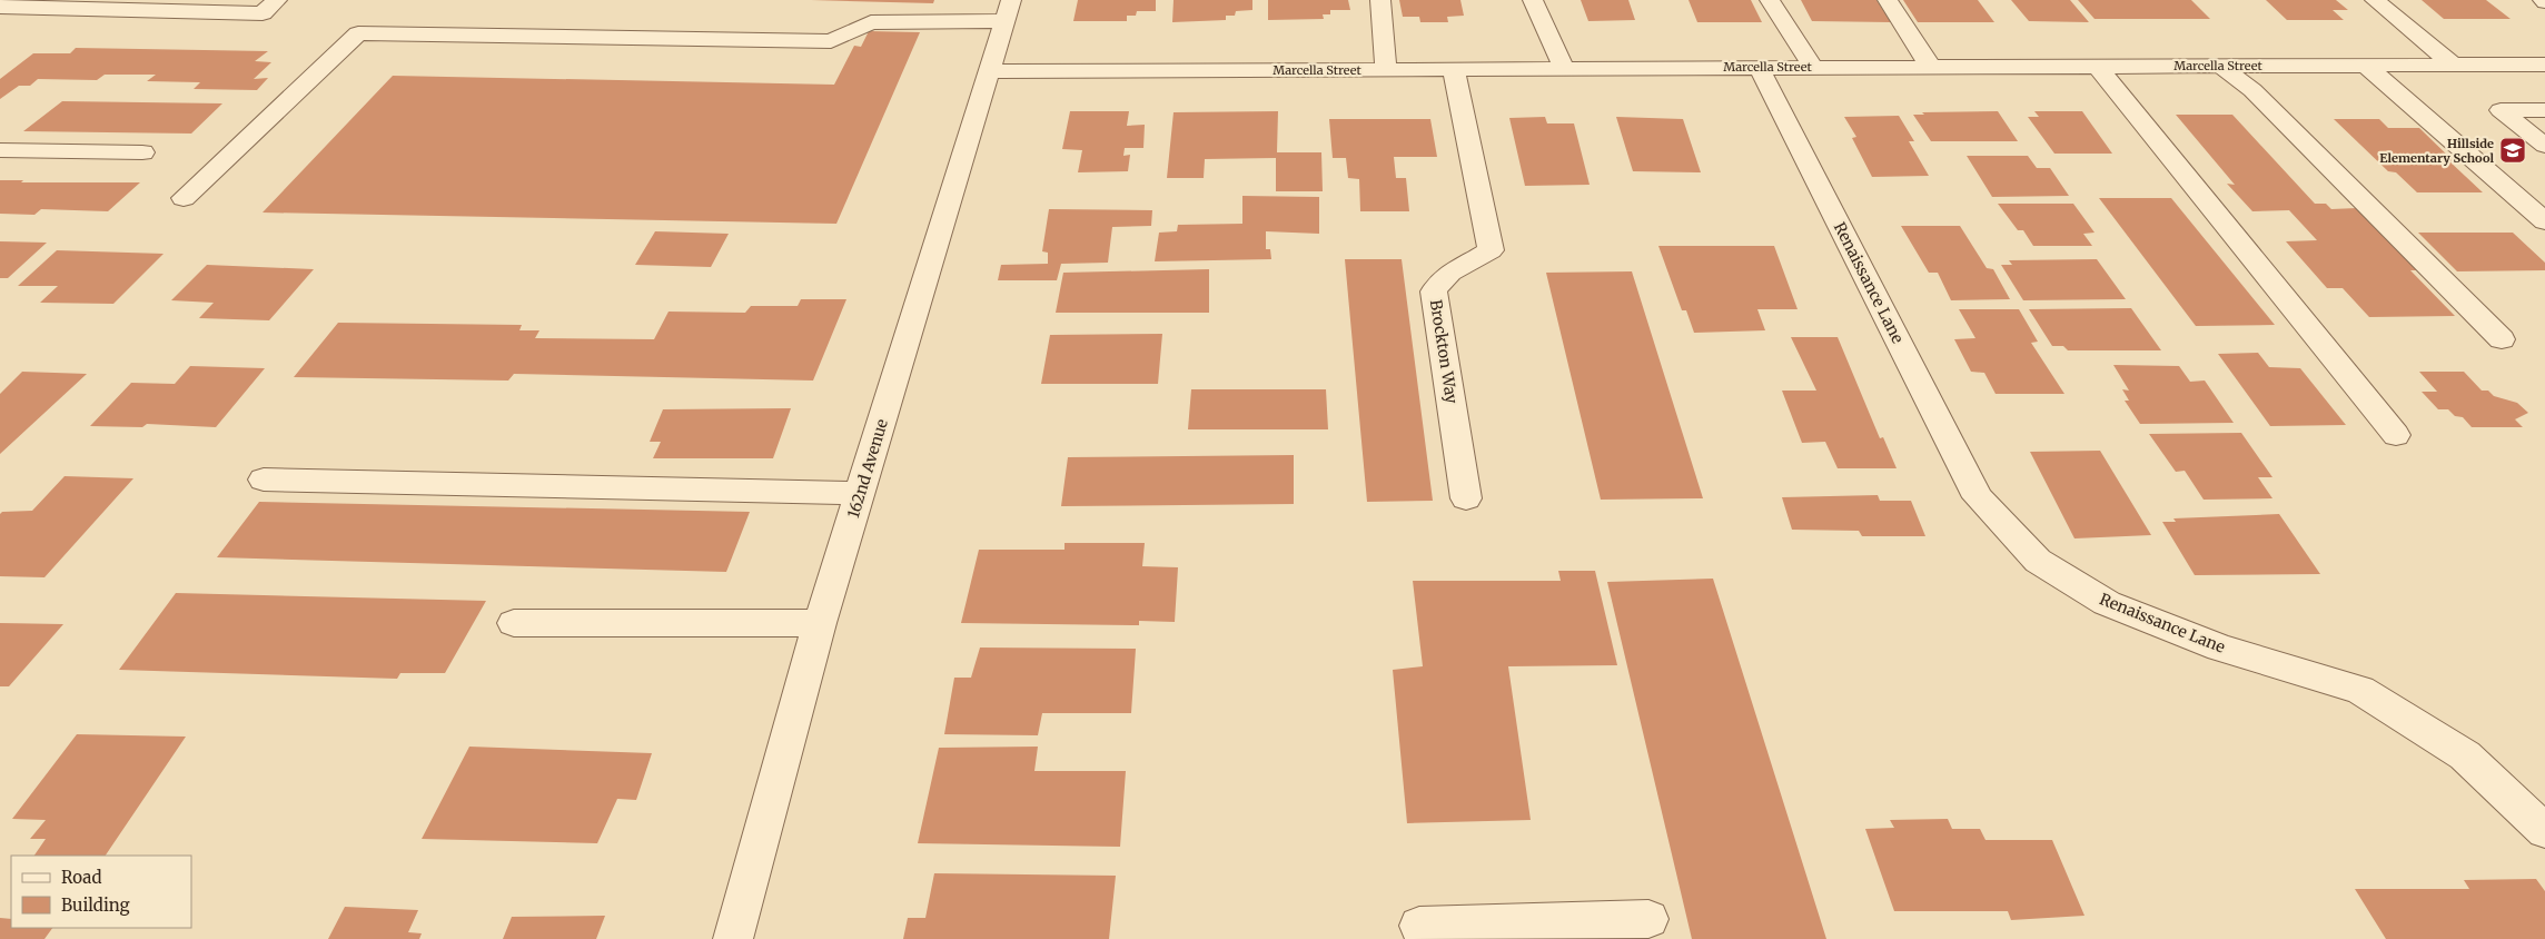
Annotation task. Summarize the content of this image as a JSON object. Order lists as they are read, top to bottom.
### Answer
{
  "streets": {
    "street": [
      "Marcella Street",
      "Renaissance Lane",
      "Brockton Way",
      "162nd Avenue"
    ]
  },
  "crossings": [
    ["Marcella Street", "Renaissance Lane"],
    ["Marcella Street", "Brockton Way"],
    ["Marcella Street", "162nd Avenue"]
  ],
  "places": {
    "school or university": ["Hillside Elementary School"]
  },
  "legend": ["Road", "Building"]
}
